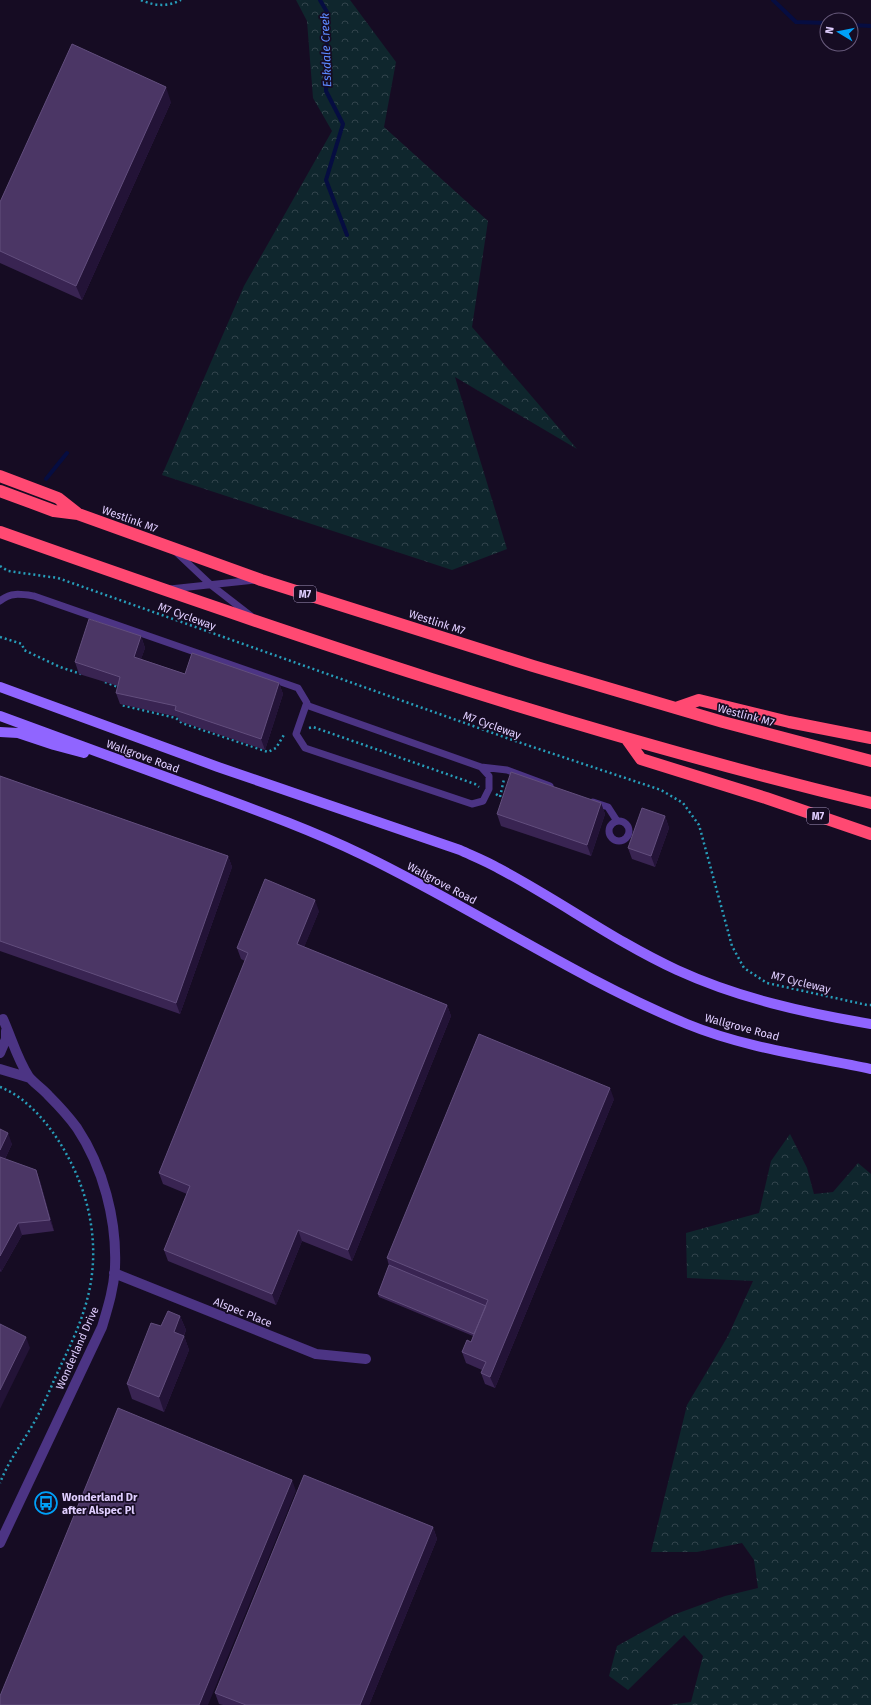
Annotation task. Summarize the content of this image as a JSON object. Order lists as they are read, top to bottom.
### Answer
{
  "streets": {
    "highway": ["Westlink M7", "M7"],
    "main road": ["Wallgrove Road"],
    "street": ["Alspec Place", "Wonderland Drive"],
    "path": ["M7 Cycleway"]
  },
  "crossings": [
    ["Alspec Place", "Wonderland Drive"]
  ],
  "water": ["Eskdale Creek"],
  "places": {
    "bus stop": ["Wonderland Dr after Alspec Pl"]
  },
  "north": "left"
}
